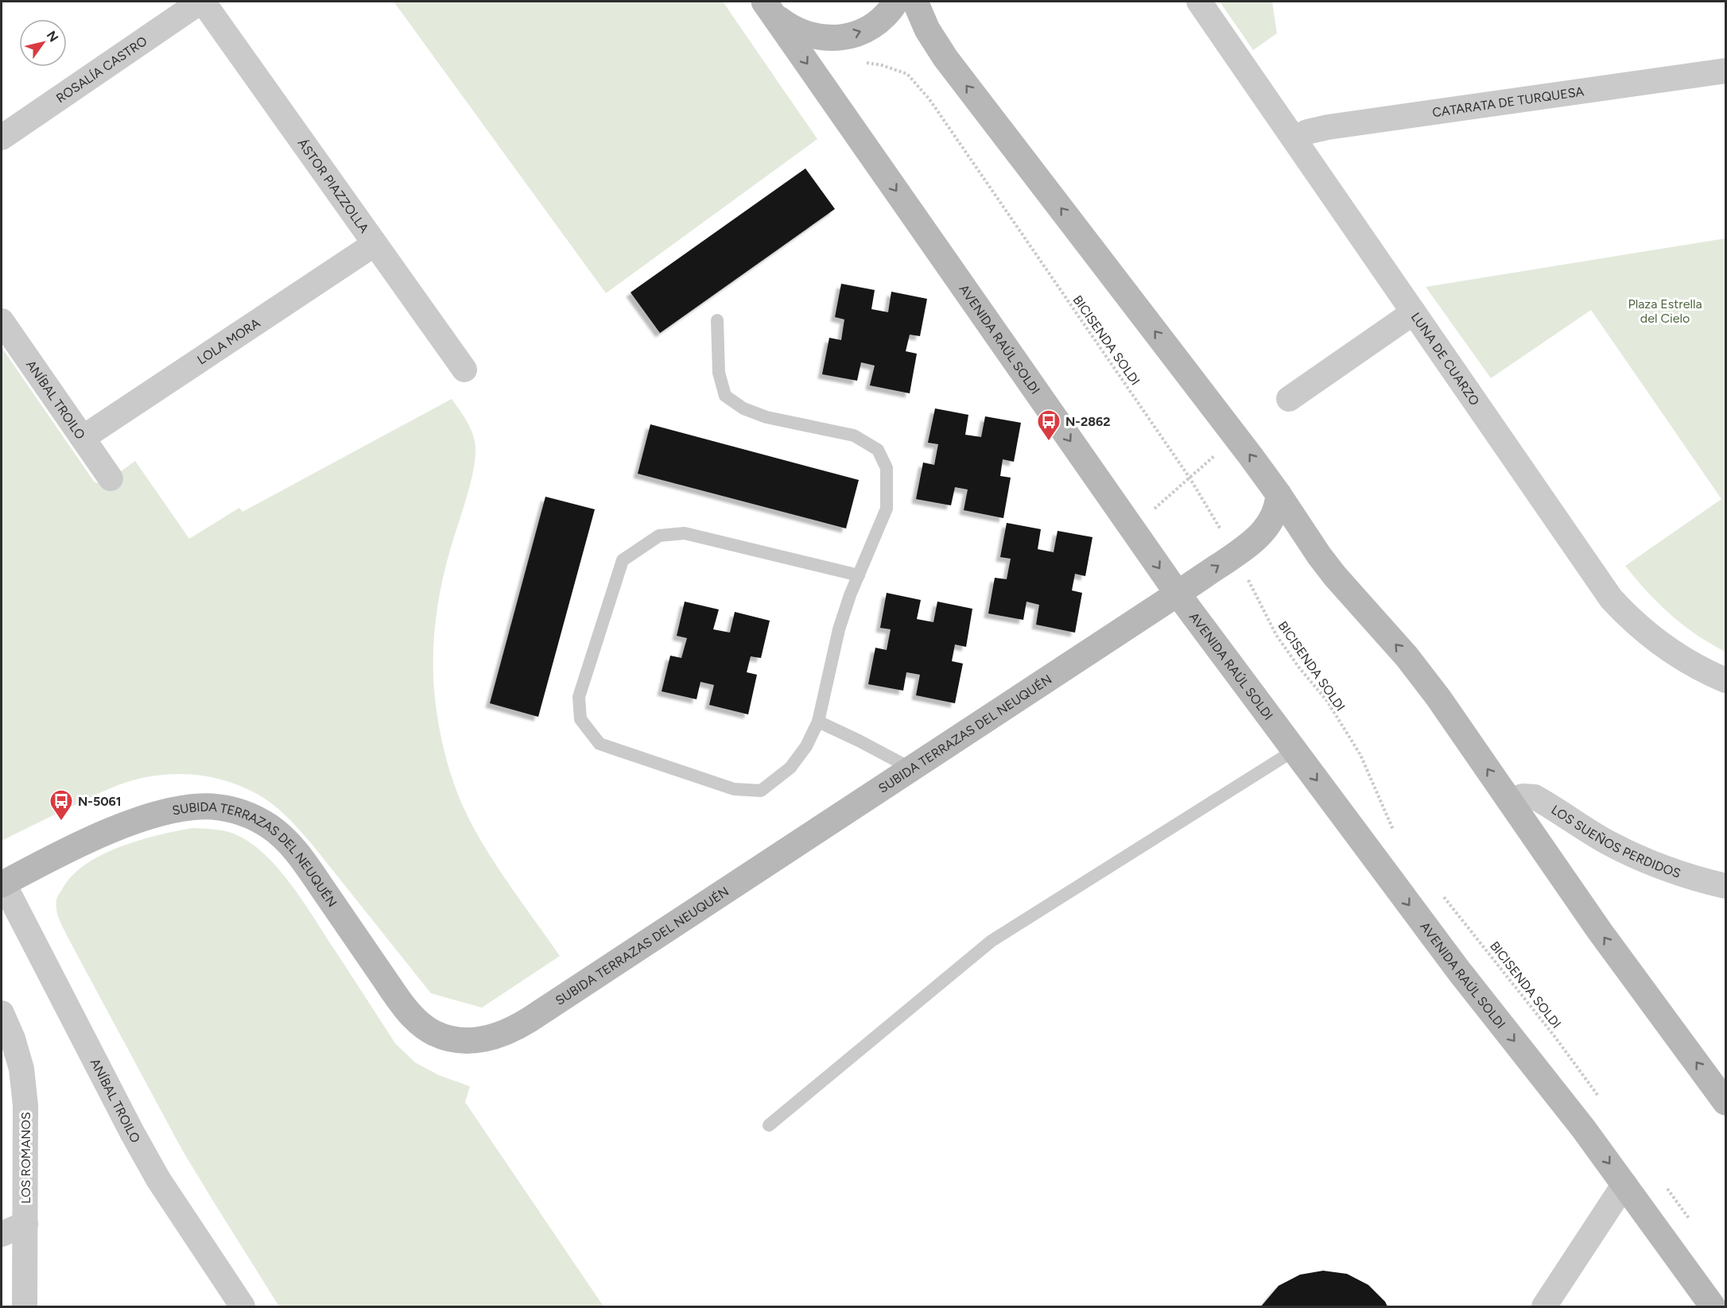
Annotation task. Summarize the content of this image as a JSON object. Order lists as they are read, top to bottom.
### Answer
{
  "streets": {
    "main road": ["AVENIDA RAÚL SOLDI", "SUBIDA TERRAZAS DEL NEUQUÉN"],
    "street": [
      "ROSALÍA CASTRO",
      "CATARATA DE TURQUESA",
      "ÁSTOR PIAZZOLLA",
      "LOLA MORA",
      "LUNA DE CUARZO",
      "ANÍBAL TROILO",
      "LOS SUEÑOS PERDIDOS",
      "LOS ROMANOS"
    ],
    "path": ["BICISENDA SOLDI"]
  },
  "crossings": [
    ["ROSALÍA CASTRO", "ÁSTOR PIAZZOLLA"],
    ["CATARATA DE TURQUESA", "LUNA DE CUARZO"],
    ["ÁSTOR PIAZZOLLA", "LOLA MORA"],
    ["AVENIDA RAÚL SOLDI", "SUBIDA TERRAZAS DEL NEUQUÉN"],
    ["BICISENDA SOLDI", "SUBIDA TERRAZAS DEL NEUQUÉN"],
    ["LOLA MORA", "ANÍBAL TROILO"],
    ["ANÍBAL TROILO", "SUBIDA TERRAZAS DEL NEUQUÉN"]
  ],
  "parks": ["Plaza Estrella del Cielo"],
  "places": {
    "bus stop": ["N-2862", "N-5061"]
  },
  "north": "top right"
}
